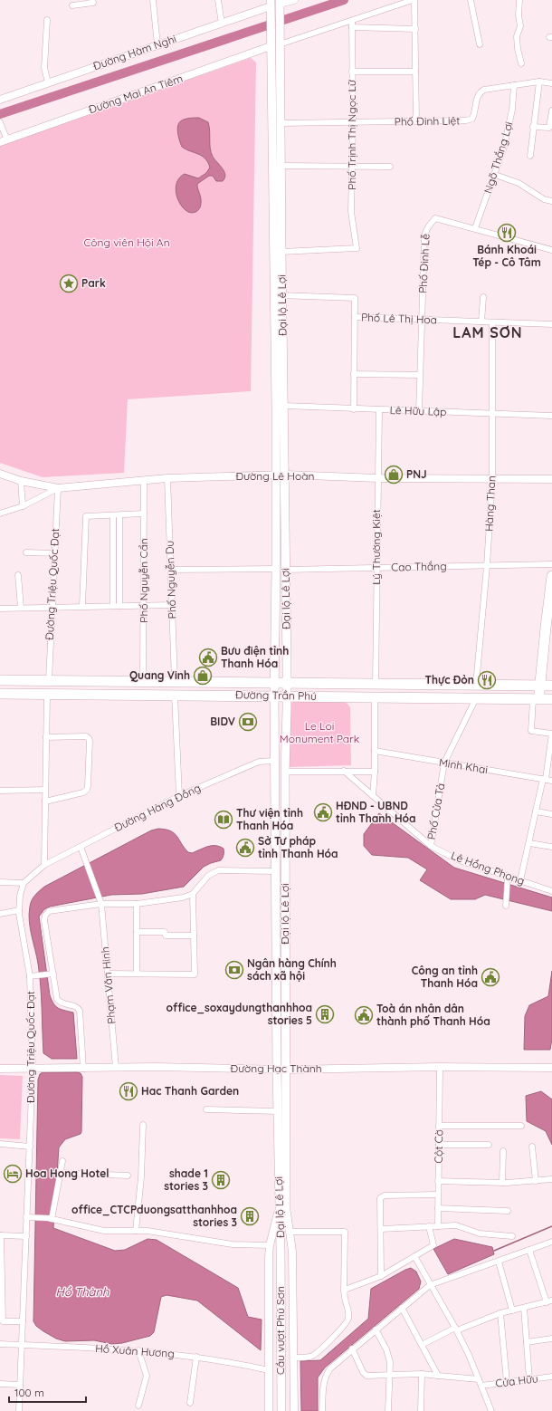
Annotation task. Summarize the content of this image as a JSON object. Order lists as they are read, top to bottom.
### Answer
{
  "streets": {
    "highway": ["Đường Trần Phú"],
    "main road": ["Đại lộ Lê Lợi", "Cầu vượt Phú Sơn"],
    "street": [
      "Đường Hàm Nghi",
      "Đường Mai An Tiêm",
      "Phố Đinh Liệt",
      "Phố Trịnh Thị Ngọc Lữ",
      "Ngõ Thắng Lợi",
      "Phố Đinh Lễ",
      "Phố Lê Thị Hoa",
      "Lê Hữu Lập",
      "Đường Lê Hoàn",
      "Hàng Than",
      "Lý Thường Kiệt",
      "Cao Thắng",
      "Phố Nguyễn Du",
      "Phố Nguyễn Cẩn",
      "Đường Triệu Quốc Đạt",
      "Minh Khai",
      "Đường Hàng Đồng",
      "Phố Cửa Tả",
      "Lê Hồng Phong",
      "Phạm Văn Hinh",
      "Đường Hạc Thành",
      "Cột Cờ",
      "Hồ Xuân Hương",
      "Cửa Hữu"
    ]
  },
  "crossings": [
    ["Đường Hàm Nghi", "Đại lộ Lê Lợi"],
    ["Đường Mai An Tiêm", "Đại lộ Lê Lợi"],
    ["Phố Đinh Liệt", "Phố Trịnh Thị Ngọc Lữ"],
    ["Phố Đinh Liệt", "Ngõ Thắng Lợi"],
    ["Phố Đinh Liệt", "Đại lộ Lê Lợi"],
    ["Phố Trịnh Thị Ngọc Lữ", "Đại lộ Lê Lợi"],
    ["Ngõ Thắng Lợi", "Phố Đinh Lễ"],
    ["Phố Đinh Lễ", "Phố Lê Thị Hoa"],
    ["Phố Đinh Lễ", "Lê Hữu Lập"],
    ["Đại lộ Lê Lợi", "Phố Lê Thị Hoa"],
    ["Đại lộ Lê Lợi", "Lê Hữu Lập"],
    ["Đại lộ Lê Lợi", "Đường Lê Hoàn"],
    ["Đại lộ Lê Lợi", "Cao Thắng"],
    ["Đại lộ Lê Lợi", "Đường Trần Phú"],
    ["Đại lộ Lê Lợi", "Đường Hàng Đồng"],
    ["Đại lộ Lê Lợi", "Đường Hạc Thành"],
    ["Đại lộ Lê Lợi", "Cầu vượt Phú Sơn"],
    ["Phố Lê Thị Hoa", "Lê Hữu Lập"],
    ["Phố Lê Thị Hoa", "Hàng Than"],
    ["Lê Hữu Lập", "Hàng Than"],
    ["Lê Hữu Lập", "Lý Thường Kiệt"],
    ["Đường Lê Hoàn", "Hàng Than"],
    ["Đường Lê Hoàn", "Lý Thường Kiệt"],
    ["Đường Lê Hoàn", "Phố Nguyễn Du"],
    ["Đường Lê Hoàn", "Phố Nguyễn Cẩn"],
    ["Đường Lê Hoàn", "Đường Triệu Quốc Đạt"],
    ["Hàng Than", "Cao Thắng"],
    ["Hàng Than", "Đường Trần Phú"],
    ["Lý Thường Kiệt", "Cao Thắng"],
    ["Lý Thường Kiệt", "Đường Trần Phú"],
    ["Phố Nguyễn Du", "Đường Trần Phú"],
    ["Phố Nguyễn Cẩn", "Đường Trần Phú"],
    ["Đường Triệu Quốc Đạt", "Đường Trần Phú"],
    ["Đường Triệu Quốc Đạt", "Đường Hạc Thành"],
    ["Đường Triệu Quốc Đạt", "Hồ Xuân Hương"],
    ["Đường Trần Phú", "Phố Cửa Tả"],
    ["Minh Khai", "Phố Cửa Tả"],
    ["Đường Hàng Đồng", "Phạm Văn Hinh"],
    ["Phố Cửa Tả", "Lê Hồng Phong"],
    ["Phạm Văn Hinh", "Đường Hạc Thành"],
    ["Đường Hạc Thành", "Cột Cờ"]
  ],
  "districts": ["LAM SƠN"],
  "water": ["Hồ Thành"],
  "parks": ["Công viên Hội An", "Le Loi Monument Park"],
  "places": {
    "restaurant": ["Bánh Khoái Tép - Cô Tâm", "Thực Đỏn", "Hac Thanh Garden"],
    "place": ["Park"],
    "shop": ["PNJ", "Quang Vinh"],
    "public building": [
      "Bưu điện tỉnh Thanh Hóa",
      "HĐND - UBND tỉnh Thanh Hóa",
      "Sở Tư pháp tỉnh Thanh Hóa",
      "Công an tỉnh Thanh Hóa",
      "Toà án nhân dân thành phố Thanh Hóa"
    ],
    "bank": ["BIDV", "Ngân hàng Chính sách xã hội"],
    "library": ["Thư viện tỉnh Thanh Hóa"],
    "building": ["office_soxaydungthanhhoa stories 5", "shade 1 stories 3", "office_CTCPduongsatthanhhoa stories 3"],
    "hotel": ["Hoa Hong Hotel"]
  },
  "scale_bar": "100 m"
}
